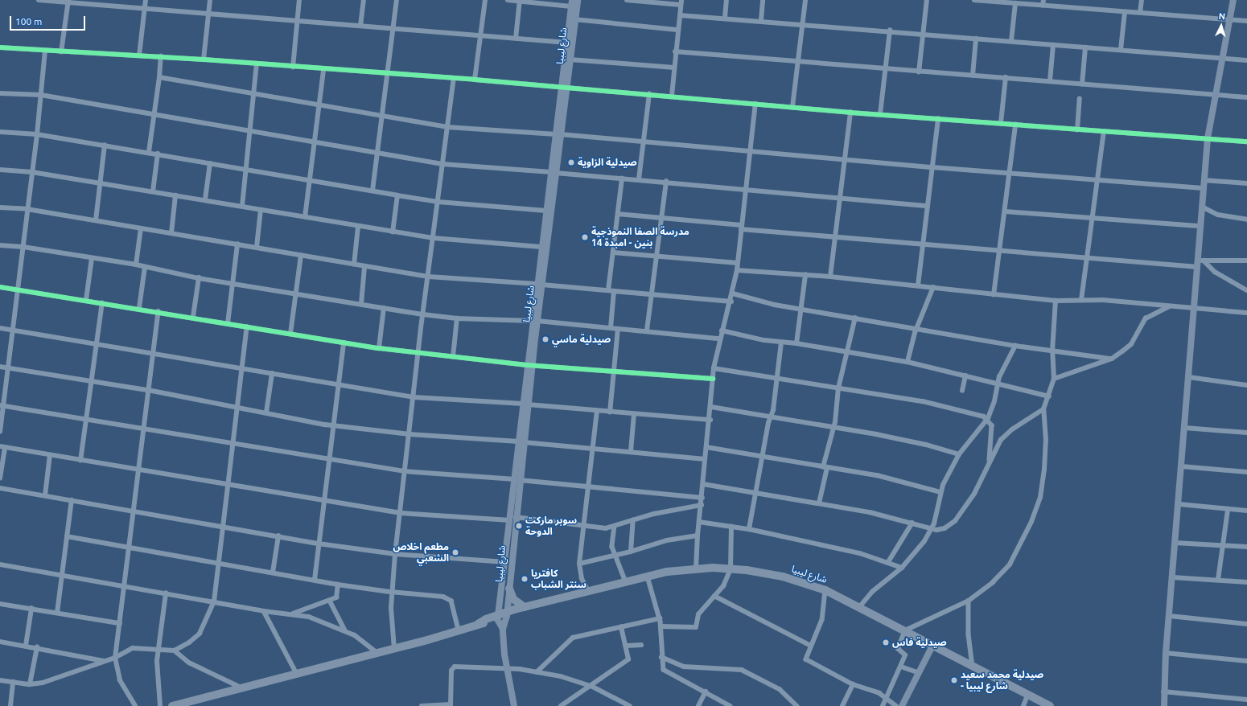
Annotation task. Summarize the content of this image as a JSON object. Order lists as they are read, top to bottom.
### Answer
{
  "streets": {
    "highway": ["شارع ليبيا"]
  },
  "places": [
    "صيدلية الزاوية",
    "مدرسة الصفا النموذجية بنين - امبدة 14",
    "صيدلية ماسي",
    "سوبر ماركت الدوحة",
    "مطعم اخلاص الشعبي",
    "كافتريا سنتر الشباب",
    "صيدلية فاس",
    "صيدلية محمد سعيد - شارع ليبيا"
  ],
  "scale_bar": "100 m",
  "north": "top"
}
